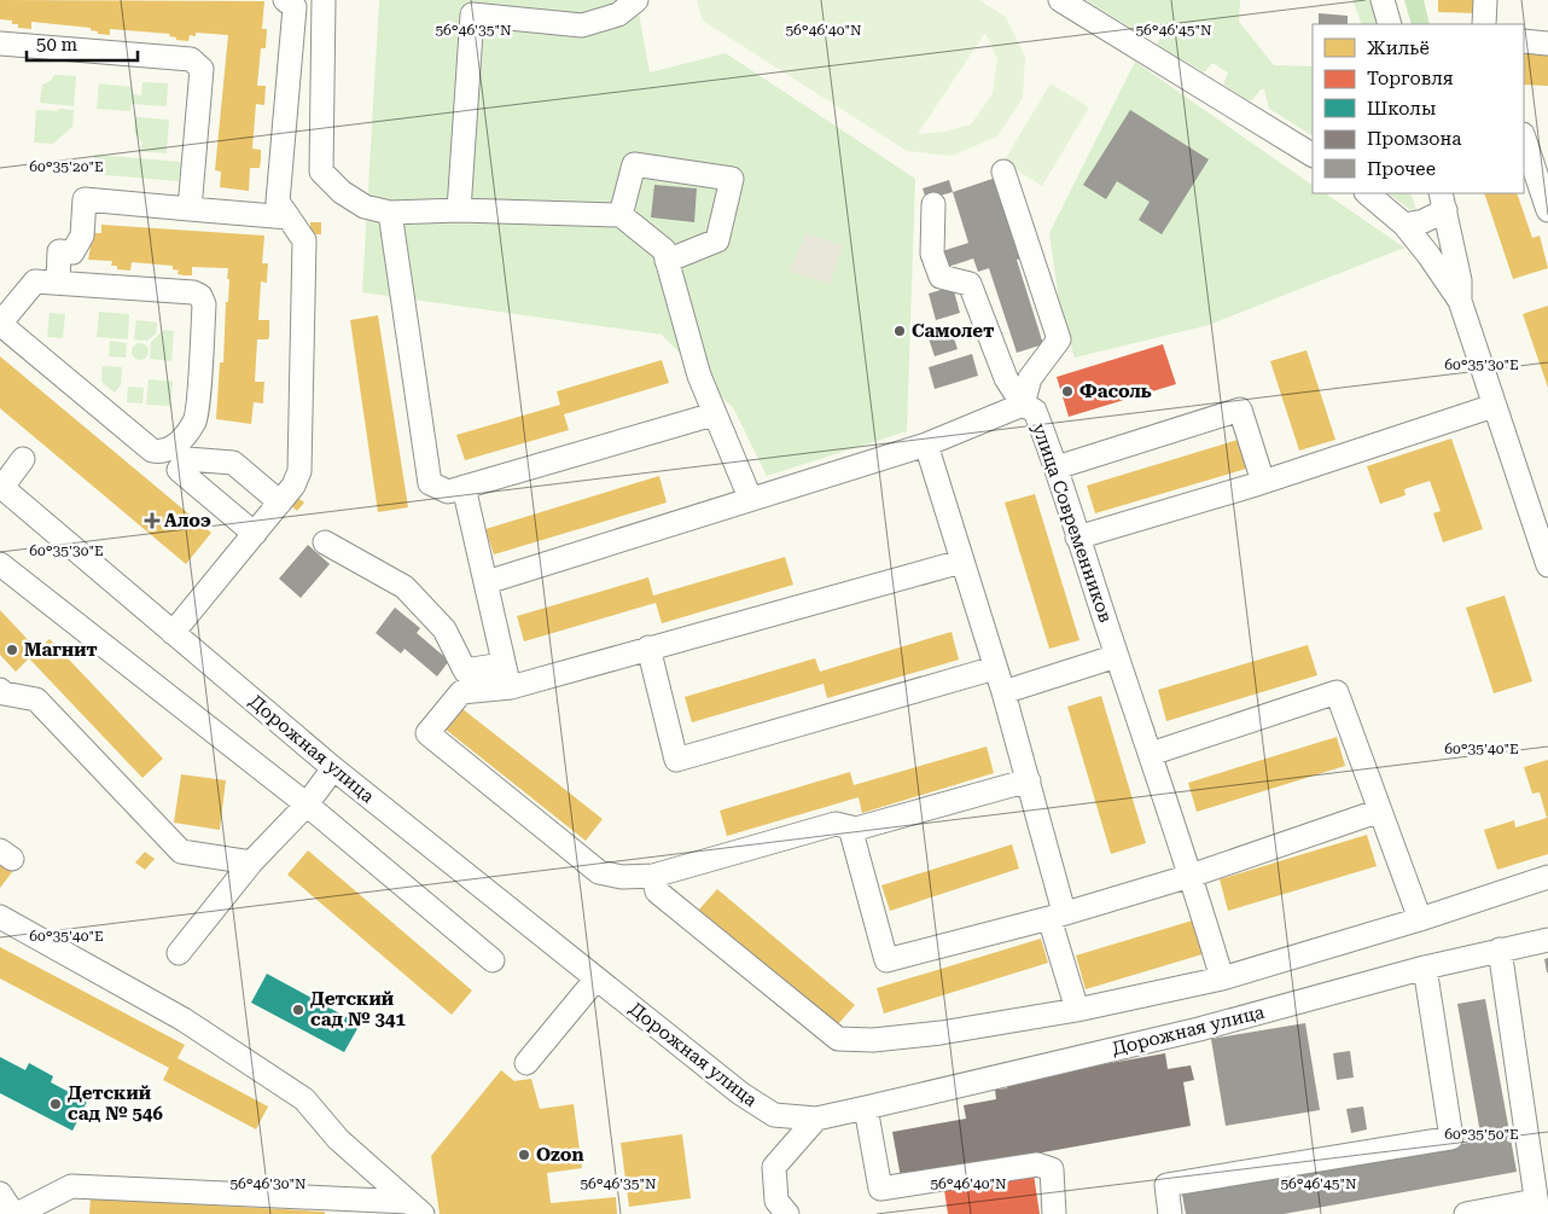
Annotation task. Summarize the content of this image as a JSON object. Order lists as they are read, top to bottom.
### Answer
{
  "streets": {
    "street": ["улица Современников", "Дорожная улица"]
  },
  "places": {
    "other": [
      "Самолет",
      "Фасоль",
      "Магнит",
      "Детский сад № 341",
      "Детский сад № 546",
      "Ozon"
    ],
    "health": ["Алоэ"]
  },
  "legend": [
    "Жильё",
    "Торговля",
    "Школы",
    "Промзона",
    "Прочее"
  ],
  "scale_bar": "50 m",
  "coordinates": [
    "56°46'35\"N",
    "56°46'40\"N",
    "56°46'45\"N",
    "60°35'20\"E",
    "60°35'30\"E",
    "60°35'40\"E",
    "60°35'50\"E",
    "56°46'30\"N"
  ]
}
